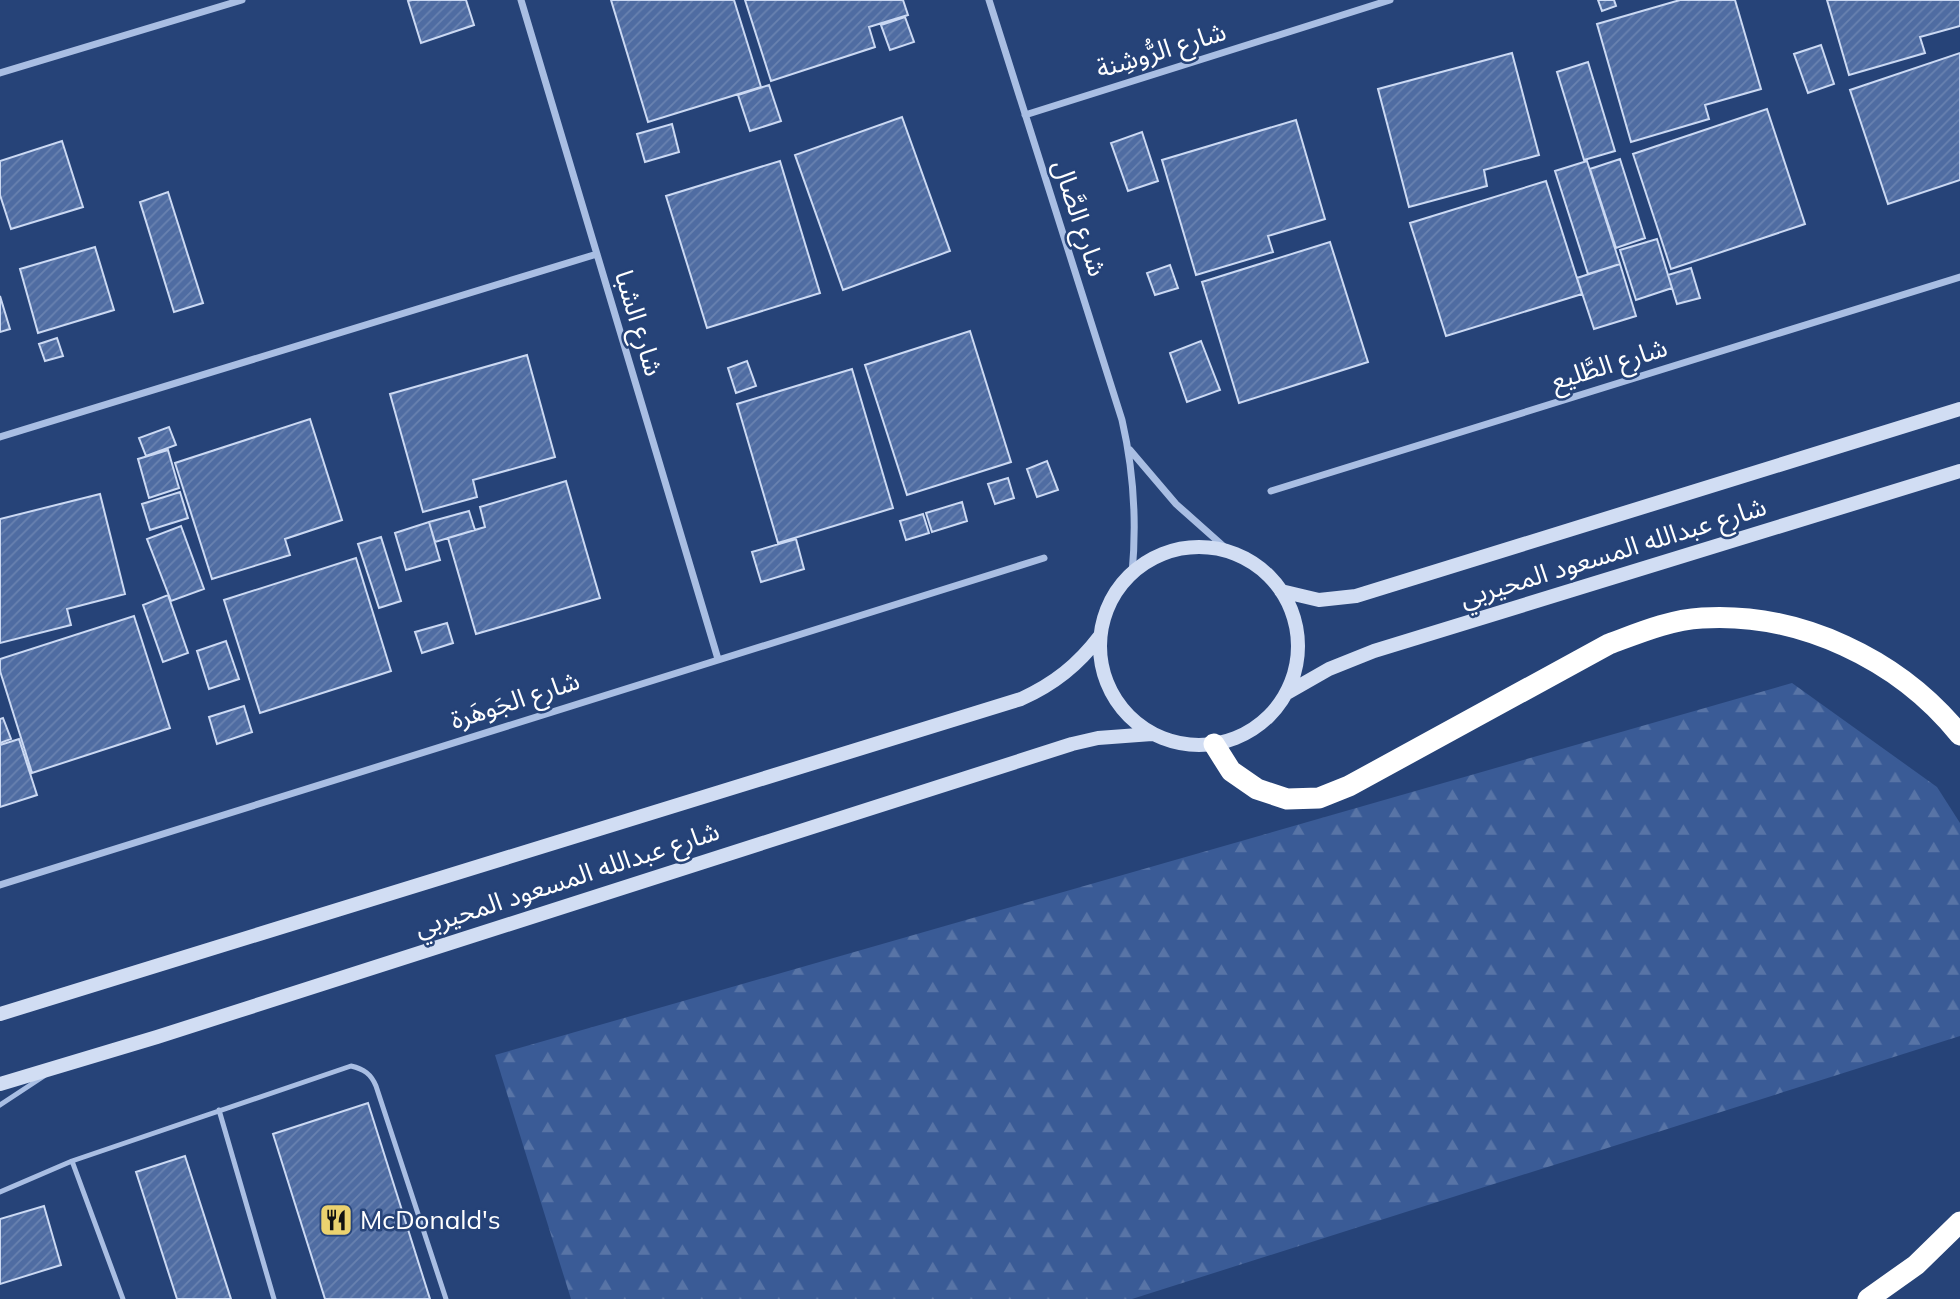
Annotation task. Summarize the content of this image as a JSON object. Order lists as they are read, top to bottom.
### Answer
{
  "streets": {
    "street": [
      "شارع الرُّوشِنة",
      "شارع الصَّال",
      "شارع الشبا",
      "شارع الطَّليع",
      "شارع عبدالله المسعود المحيربي",
      "شارع الجَوهَرة"
    ]
  },
  "crossings": [
    ["شارع الرُّوشِنة", "شارع الصَّال"],
    ["شارع الصَّال", "شارع عبدالله المسعود المحيربي"],
    ["شارع الشبا", "شارع الجَوهَرة"]
  ],
  "places": {
    "restaurant": ["McDonald's"]
  }
}
